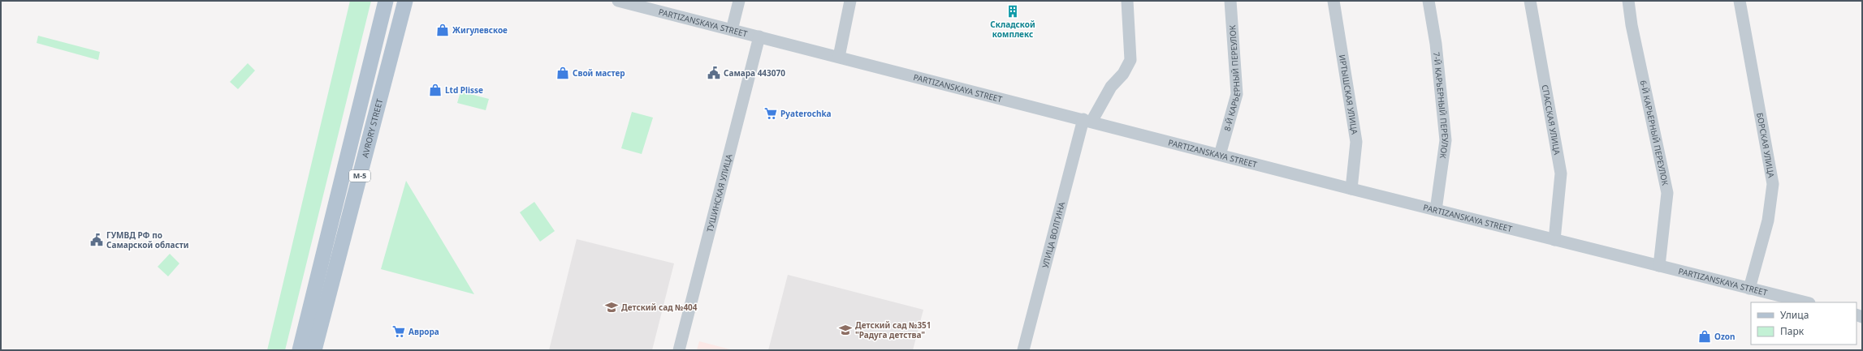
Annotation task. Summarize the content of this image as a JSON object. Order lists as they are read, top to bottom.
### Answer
{
  "streets": {
    "main road": ["AVRORY STREET", "М-5"],
    "street": [
      "PARTIZANSKAYA STREET",
      "8-Й КАРЬЕРНЫЙ ПЕРЕУЛОК",
      "ИРТЫШСКАЯ УЛИЦА",
      "7-Й КАРЬЕРНЫЙ ПЕРЕУЛОК",
      "СПАССКАЯ УЛИЦА",
      "6-Й КАРЬЕРНЫЙ ПЕРЕУЛОК",
      "БОРСКАЯ УЛИЦА",
      "ТУШИНСКАЯ УЛИЦА",
      "УЛИЦА ВОЛГИНА"
    ]
  },
  "crossings": [
    ["PARTIZANSKAYA STREET", "8-Й КАРЬЕРНЫЙ ПЕРЕУЛОК"],
    ["PARTIZANSKAYA STREET", "ИРТЫШСКАЯ УЛИЦА"],
    ["PARTIZANSKAYA STREET", "7-Й КАРЬЕРНЫЙ ПЕРЕУЛОК"],
    ["PARTIZANSKAYA STREET", "СПАССКАЯ УЛИЦА"],
    ["PARTIZANSKAYA STREET", "6-Й КАРЬЕРНЫЙ ПЕРЕУЛОК"],
    ["PARTIZANSKAYA STREET", "БОРСКАЯ УЛИЦА"],
    ["PARTIZANSKAYA STREET", "ТУШИНСКАЯ УЛИЦА"],
    ["PARTIZANSKAYA STREET", "УЛИЦА ВОЛГИНА"]
  ],
  "places": {
    "building": ["Складской комплекс"],
    "shop": [
      "Жигулевское",
      "Свой мастер",
      "Ltd Plisse",
      "Ozon"
    ],
    "public building": ["Самара 443070", "ГУМВД РФ по Самарской области"],
    "supermarket": ["Pyaterochka", "Аврора"],
    "school or university": ["Детский сад №404", "Детский сад №351 \"Радуга детства\""]
  },
  "legend": ["Улица", "Парк"]
}
